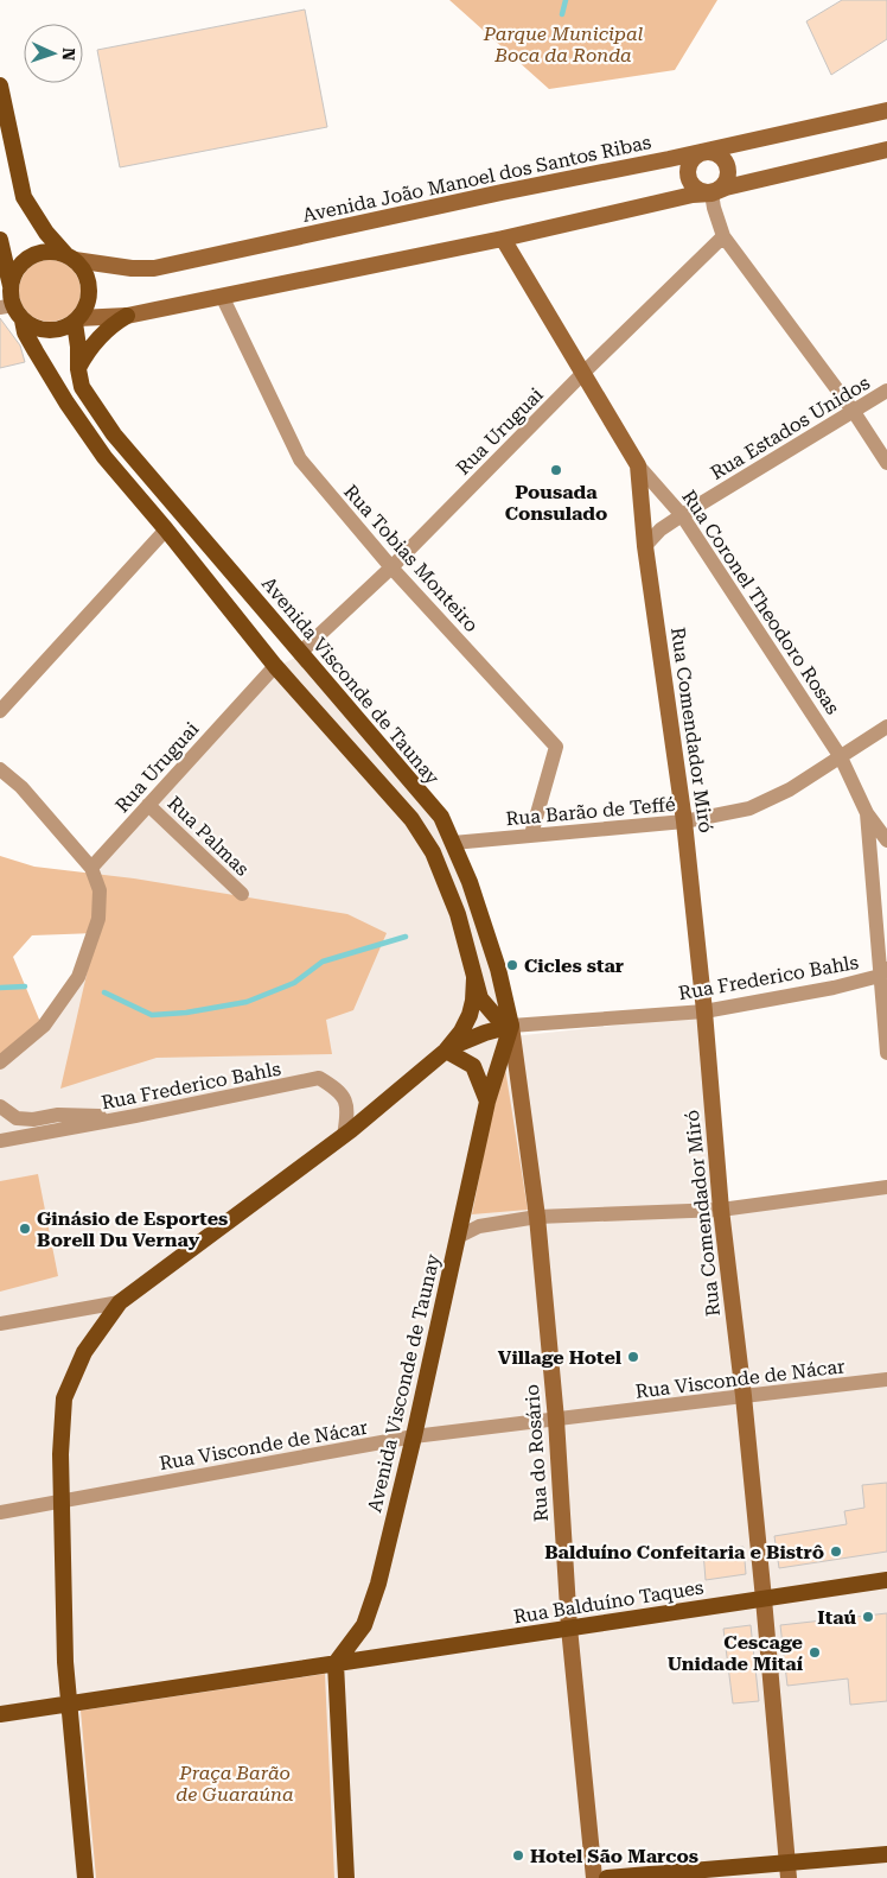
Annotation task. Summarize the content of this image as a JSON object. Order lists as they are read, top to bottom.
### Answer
{
  "streets": {
    "main road": [
      "Avenida João Manoel dos Santos Ribas",
      "Rua Coronel Theodoro Rosas",
      "Avenida Visconde de Taunay",
      "Rua Comendador Miró",
      "Rua do Rosário",
      "Rua Balduíno Taques"
    ],
    "street": [
      "Rua Estados Unidos",
      "Rua Uruguai",
      "Rua Tobias Monteiro",
      "Rua Barão de Teffé",
      "Rua Palmas",
      "Rua Frederico Bahls",
      "Rua Visconde de Nácar"
    ]
  },
  "crossings": [
    ["Avenida João Manoel dos Santos Ribas", "Avenida Visconde de Taunay"],
    ["Rua Estados Unidos", "Rua Coronel Theodoro Rosas"],
    ["Rua Uruguai", "Rua Tobias Monteiro"],
    ["Rua Uruguai", "Rua Coronel Theodoro Rosas"],
    ["Rua Uruguai", "Avenida Visconde de Taunay"],
    ["Rua Uruguai", "Rua Palmas"],
    ["Rua Tobias Monteiro", "Rua Barão de Teffé"],
    ["Rua Coronel Theodoro Rosas", "Rua Comendador Miró"],
    ["Rua Coronel Theodoro Rosas", "Rua Barão de Teffé"],
    ["Avenida Visconde de Taunay", "Rua Barão de Teffé"],
    ["Avenida Visconde de Taunay", "Rua Frederico Bahls"],
    ["Avenida Visconde de Taunay", "Rua Visconde de Nácar"],
    ["Avenida Visconde de Taunay", "Rua do Rosário"],
    ["Avenida Visconde de Taunay", "Rua Balduíno Taques"],
    ["Rua Comendador Miró", "Rua Barão de Teffé"],
    ["Rua Comendador Miró", "Rua Frederico Bahls"],
    ["Rua Comendador Miró", "Rua Visconde de Nácar"],
    ["Rua Comendador Miró", "Rua Balduíno Taques"],
    ["Rua Frederico Bahls", "Rua do Rosário"],
    ["Rua Visconde de Nácar", "Rua do Rosário"],
    ["Rua do Rosário", "Rua Balduíno Taques"]
  ],
  "parks": ["Parque Municipal Boca da Ronda", "Praça Barão de Guaraúna"],
  "places": [
    "Pousada Consulado",
    "Cicles star",
    "Ginásio de Esportes Borell Du Vernay",
    "Village Hotel",
    "Balduíno Confeitaria e Bistrô",
    "Itaú",
    "Cescage Unidade Mitaí",
    "Hotel São Marcos"
  ],
  "north": "right"
}
